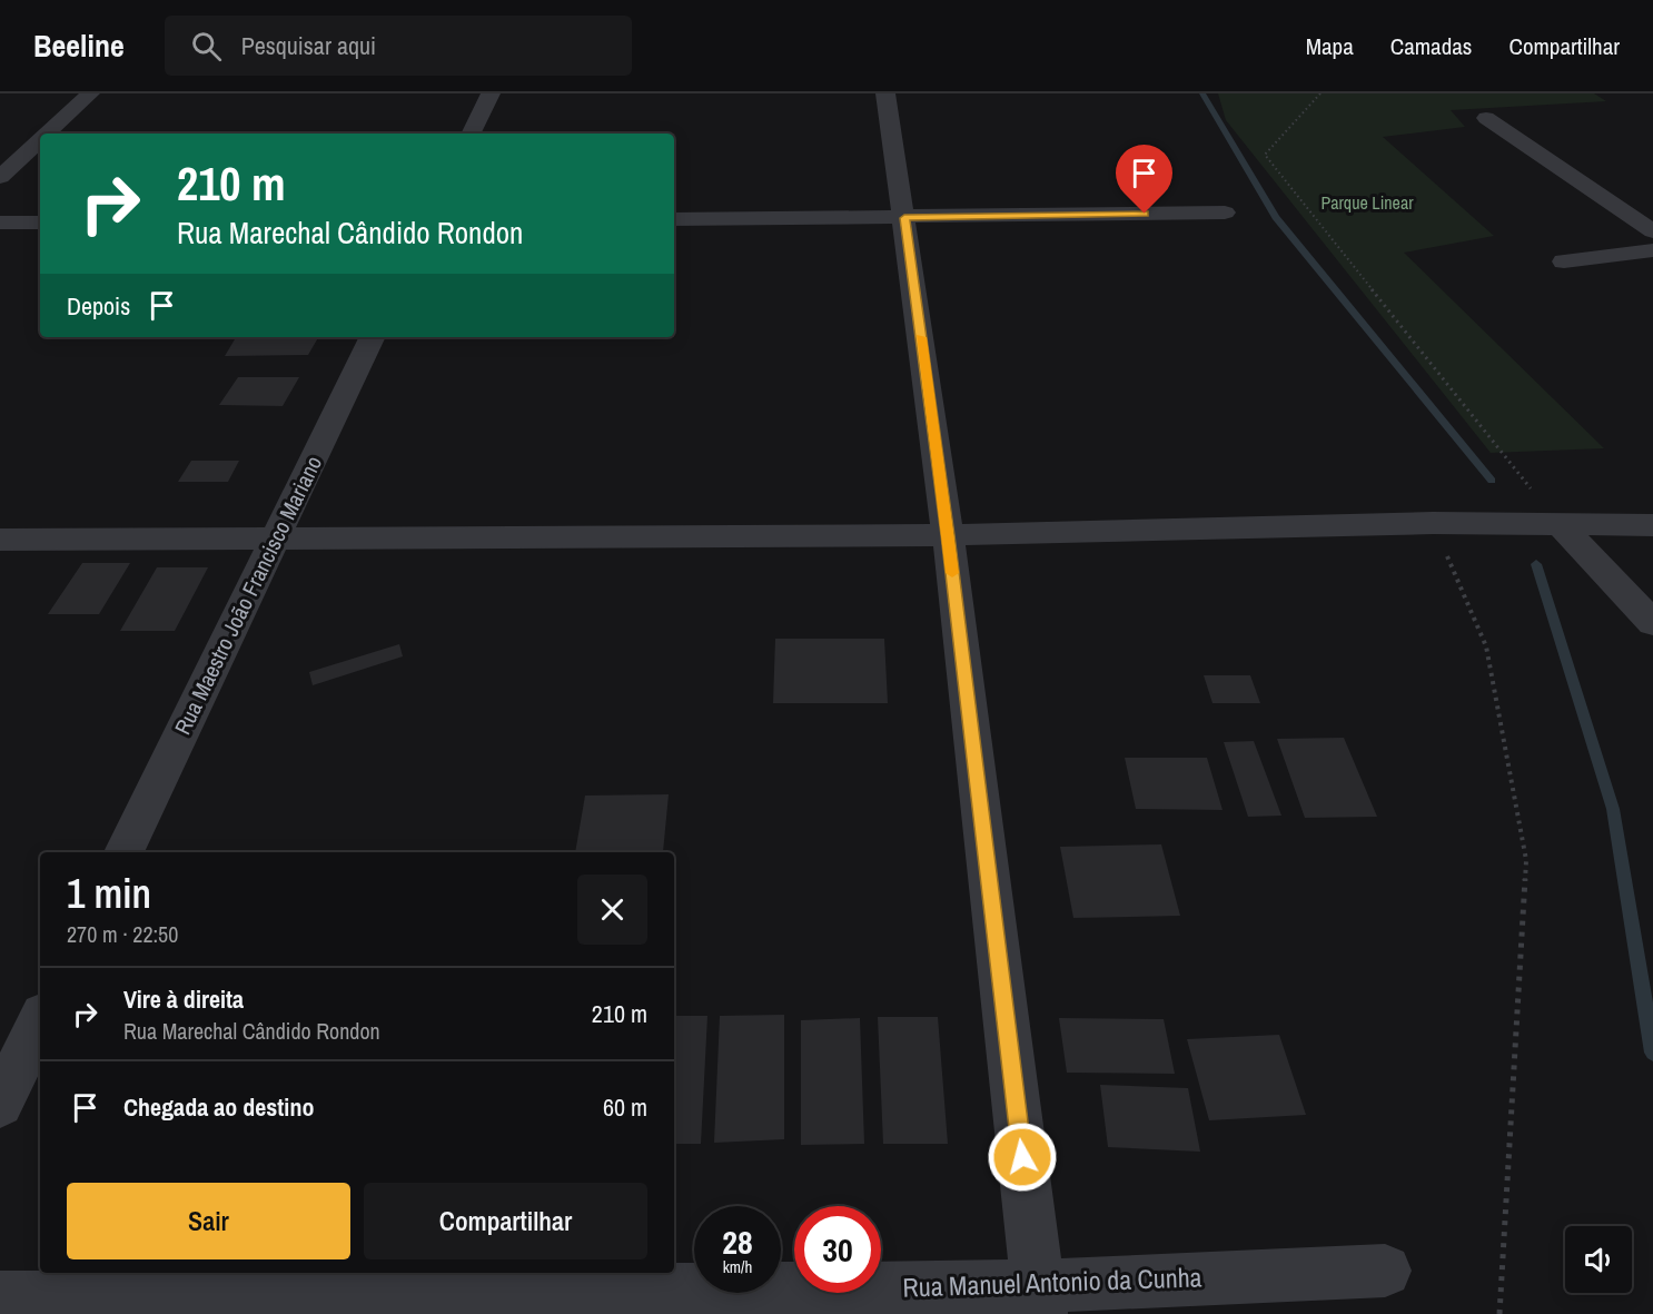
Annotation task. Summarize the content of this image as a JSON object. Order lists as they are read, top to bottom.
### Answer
{
  "streets": {
    "street": ["Rua Maestro João Francisco Mariano", "Rua Manuel Antonio da Cunha"]
  },
  "parks": ["Parque Linear"],
  "page": {
    "header": "Beeline",
    "search": "Pesquisar aqui",
    "nav": ["Mapa", "Camadas", "Compartilhar"],
    "turn": ["210 m", "Rua Marechal Cândido Rondon"],
    "then": "Depois",
    "heading": ["1 min", "270 m · 22:50"],
    "list": [
      {
        "name": "Vire à direita",
        "note": "Rua Marechal Cândido Rondon",
        "value": "210 m"
      },
      {
        "name": "Chegada ao destino",
        "value": "60 m"
      }
    ],
    "buttons": ["Sair", "Compartilhar"],
    "speed": "28 km/h",
    "limit": "30"
  }
}
